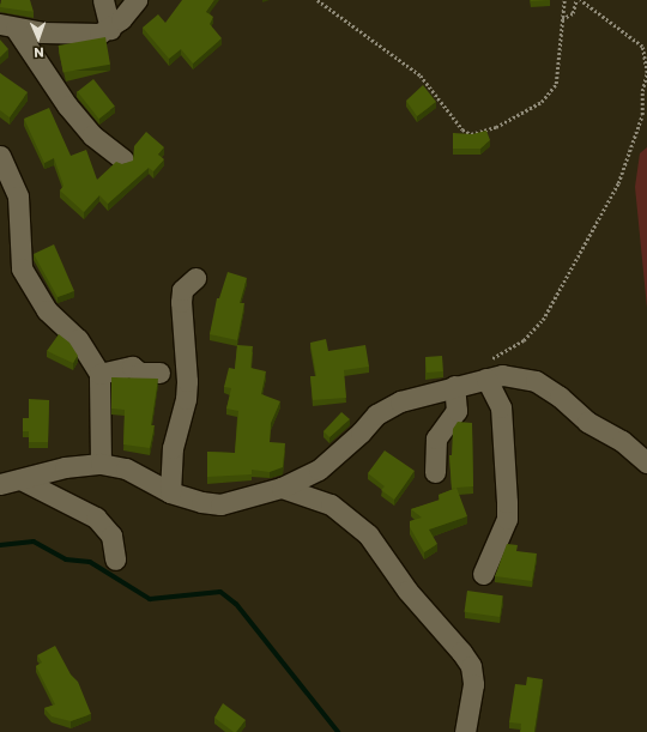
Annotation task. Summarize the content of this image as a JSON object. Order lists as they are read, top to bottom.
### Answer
{
  "north": "bottom"
}
